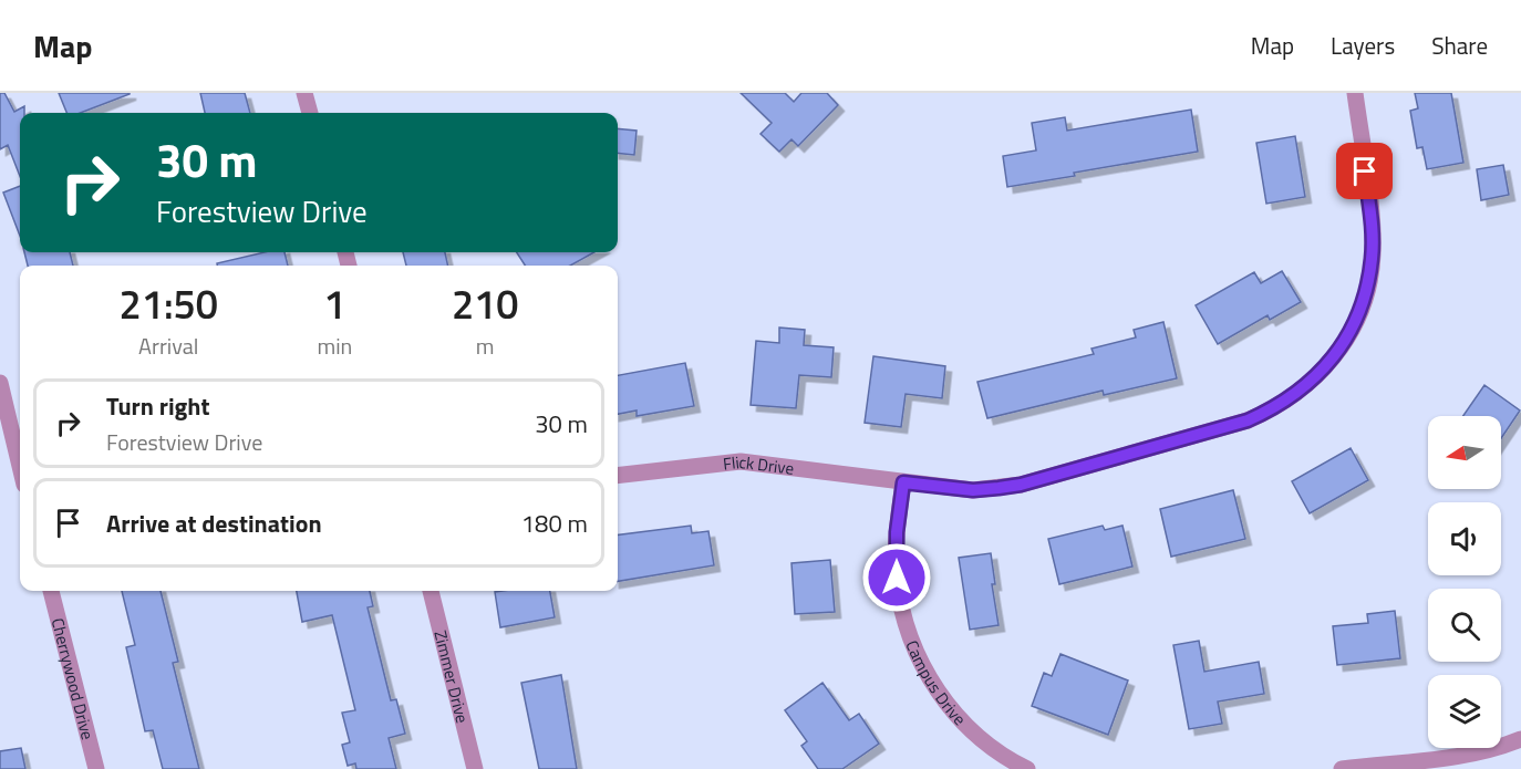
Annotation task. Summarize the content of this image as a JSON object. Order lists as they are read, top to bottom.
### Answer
{
  "streets": {
    "street": [
      "Flick Drive",
      "Cherrywood Drive",
      "Zimmer Drive",
      "Campus Drive"
    ]
  },
  "crossings": [
    ["Flick Drive", "Campus Drive"]
  ],
  "north": "left",
  "page": {
    "header": "Map",
    "nav": ["Map", "Layers", "Share"],
    "turn": ["30 m", "Forestview Drive"],
    "eta": [
      "21:50",
      "Arrival",
      "1",
      "min",
      "210",
      "m"
    ],
    "list": [
      {
        "name": "Turn right",
        "note": "Forestview Drive",
        "value": "30 m"
      },
      {
        "name": "Arrive at destination",
        "value": "180 m"
      }
    ]
  }
}
